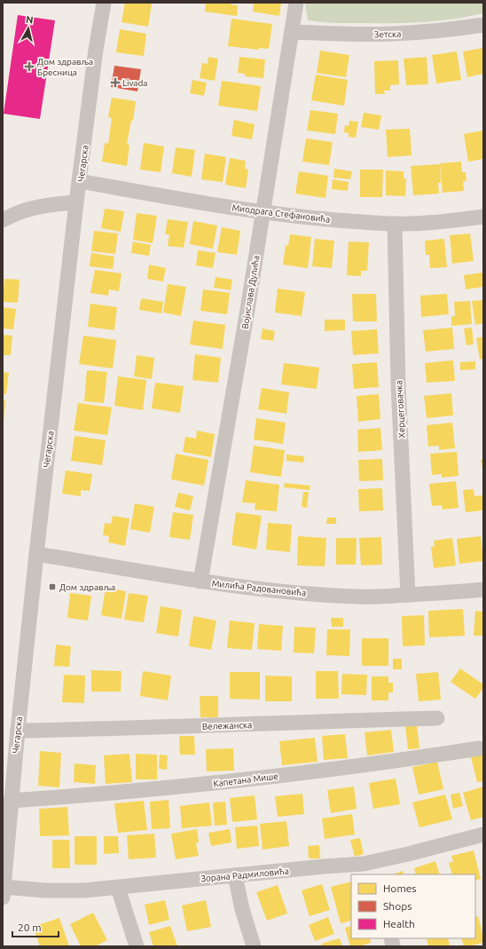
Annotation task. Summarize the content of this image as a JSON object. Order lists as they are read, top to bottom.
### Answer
{
  "streets": {
    "street": [
      "Зетска",
      "Чегарска",
      "Миодрага Стефановића",
      "Војислава Дулића",
      "Херцеговачка",
      "Милића Радовановића",
      "Вележанска",
      "Капетана Мише",
      "Зорана Радмиловића"
    ]
  },
  "crossings": [
    ["Зетска", "Војислава Дулића"],
    ["Чегарска", "Миодрага Стефановића"],
    ["Чегарска", "Милића Радовановића"],
    ["Чегарска", "Вележанска"],
    ["Чегарска", "Капетана Мише"],
    ["Чегарска", "Зорана Радмиловића"],
    ["Миодрага Стефановића", "Војислава Дулића"],
    ["Миодрага Стефановића", "Херцеговачка"],
    ["Војислава Дулића", "Милића Радовановића"],
    ["Херцеговачка", "Милића Радовановића"]
  ],
  "places": {
    "health": ["Дом здравља Бресница", "Livada"],
    "transit": ["Дом здравља"]
  },
  "legend": ["Homes", "Shops", "Health"],
  "scale_bar": "20 m",
  "north": "top"
}
